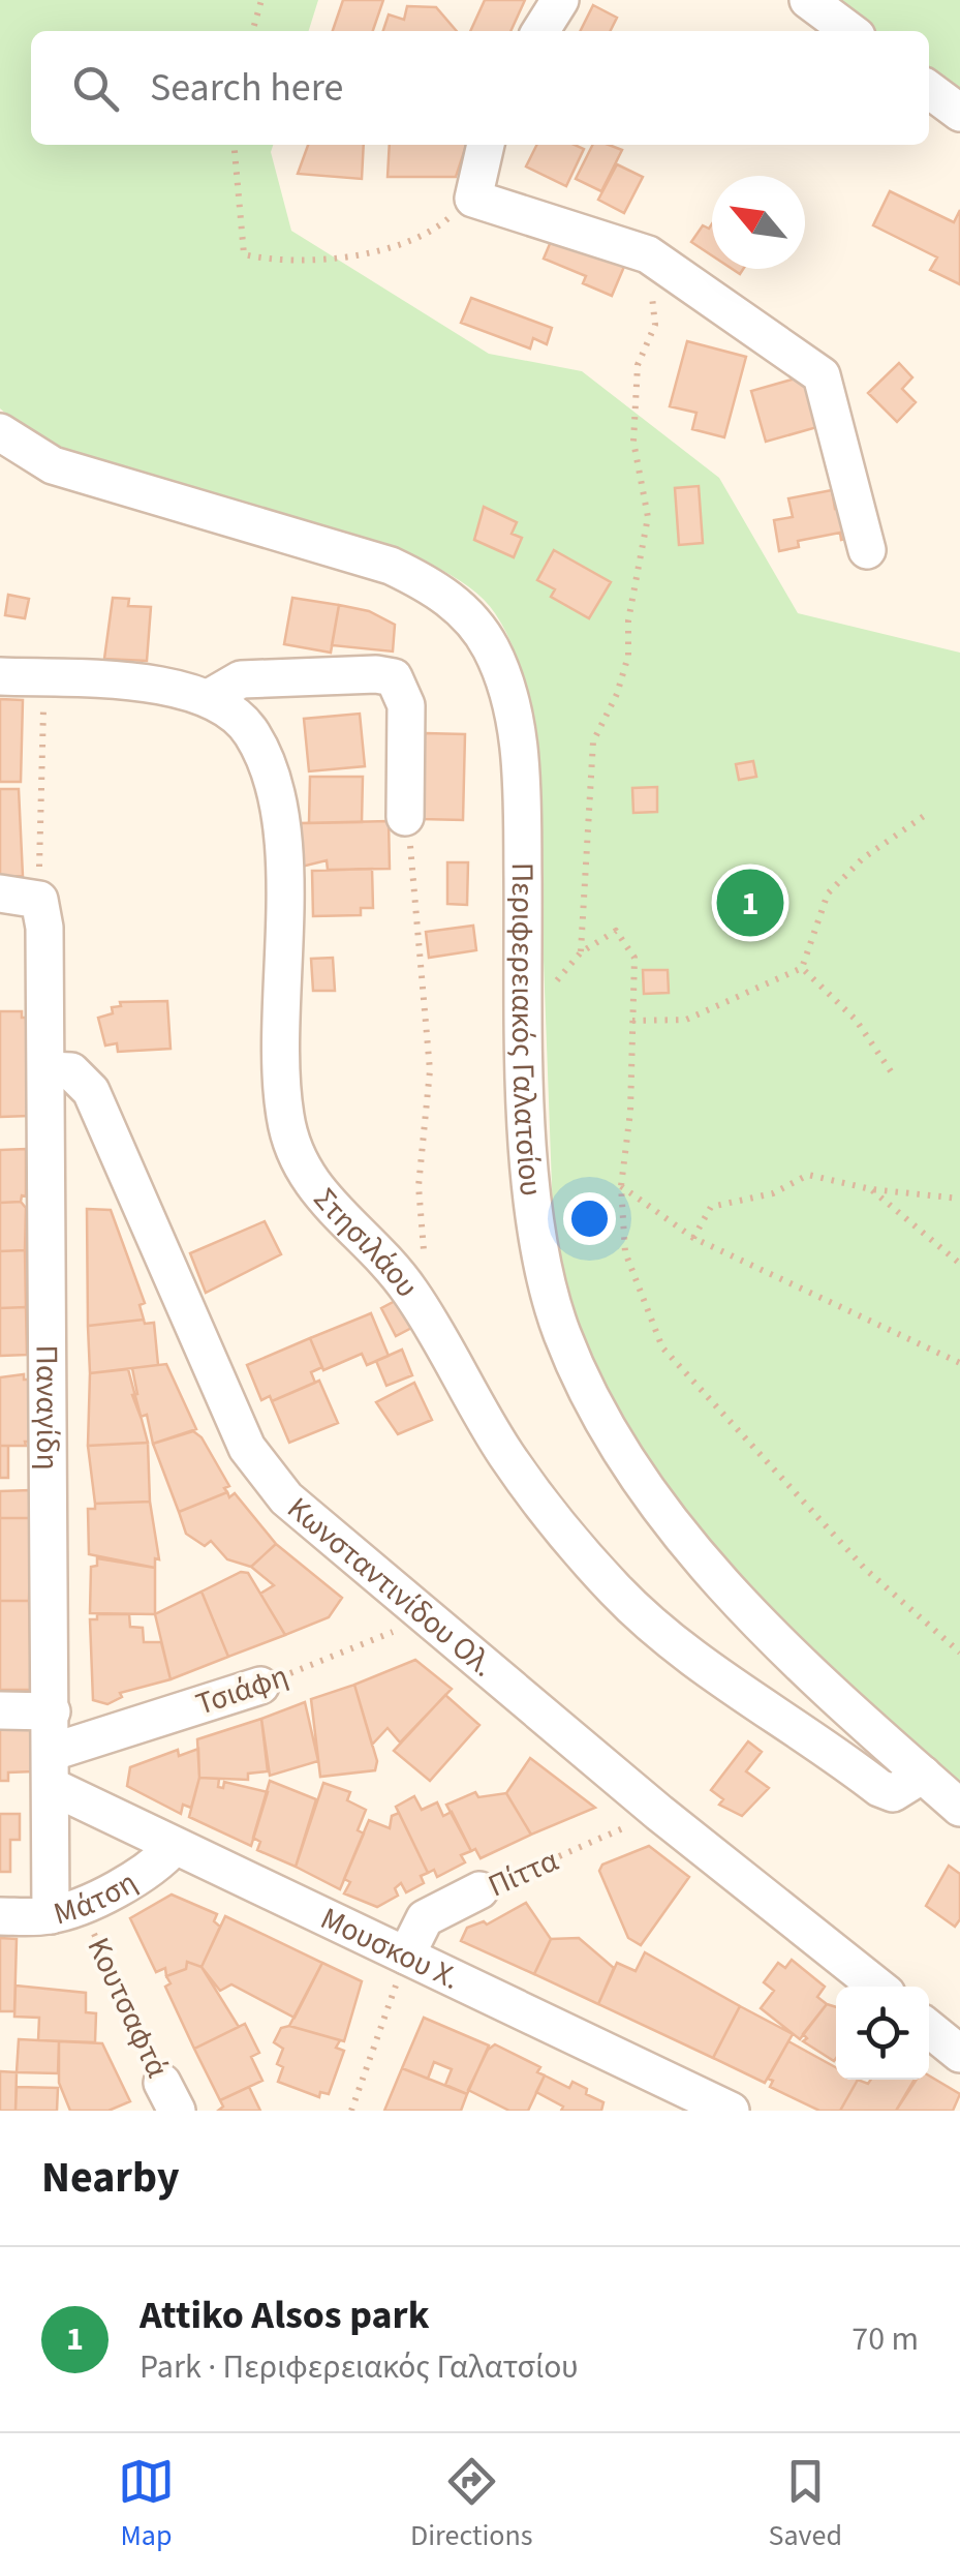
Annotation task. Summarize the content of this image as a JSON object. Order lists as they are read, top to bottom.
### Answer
{
  "streets": {
    "street": [
      "Περιφερειακός Γαλατσίου",
      "Στησιλάου",
      "Παναγίδη",
      "Κωνσταντινίδου Ολ.",
      "Τσιάφη",
      "Πίττα",
      "Μάτση",
      "Μουσκου Χ."
    ],
    "path": ["Κουτσαφτά"]
  },
  "crossings": [
    ["Περιφερειακός Γαλατσίου", "Στησιλάου"],
    ["Παναγίδη", "Κωνσταντινίδου Ολ."],
    ["Παναγίδη", "Τσιάφη"],
    ["Παναγίδη", "Μάτση"],
    ["Παναγίδη", "Μουσκου Χ."],
    ["Παναγίδη", "Κουτσαφτά"],
    ["Κωνσταντινίδου Ολ.", "Τσιάφη"],
    ["Κωνσταντινίδου Ολ.", "Πίττα"],
    ["Τσιάφη", "Μουσκου Χ."],
    ["Πίττα", "Μουσκου Χ."],
    ["Μάτση", "Μουσκου Χ."],
    ["Μάτση", "Κουτσαφτά"]
  ],
  "north": "top left",
  "page": {
    "search": "Search here",
    "pins": "1",
    "heading": "Nearby",
    "list": [
      {
        "mark": "1",
        "name": "Attiko Alsos park",
        "note": "Park · Περιφερειακός Γαλατσίου",
        "value": "70 m"
      }
    ],
    "nav": ["Map", "Directions", "Saved"]
  }
}
